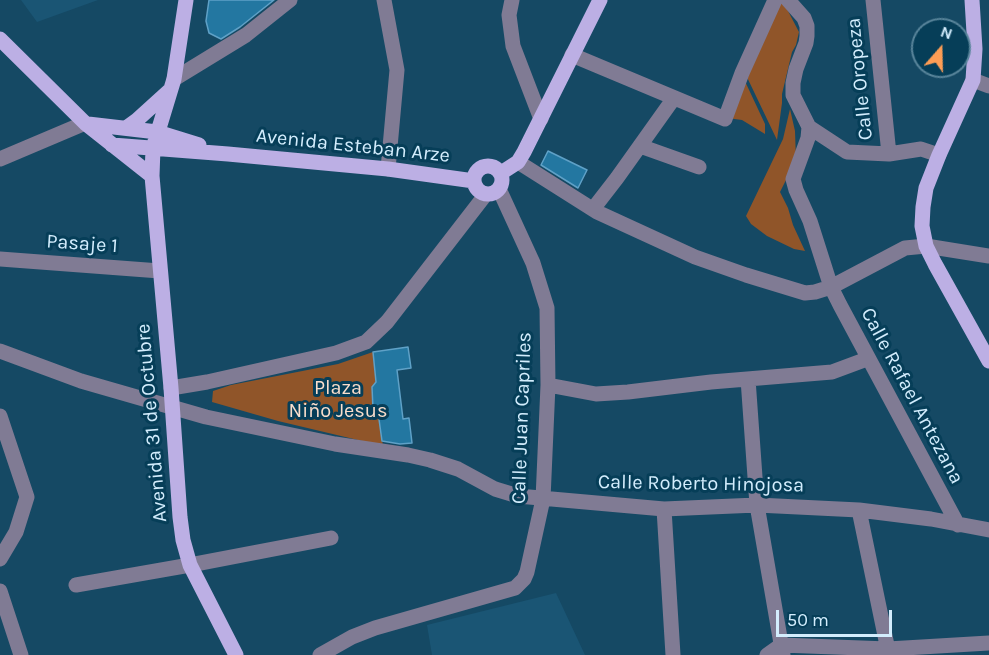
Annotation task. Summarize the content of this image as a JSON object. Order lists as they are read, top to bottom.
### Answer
{
  "streets": {
    "main road": ["Avenida Esteban Arze", "Avenida 31 de Octubre"],
    "street": [
      "Calle Oropeza",
      "Pasaje 1",
      "Calle Rafael Antezana",
      "Calle Juan Capriles",
      "Calle Roberto Hinojosa"
    ]
  },
  "crossings": [
    ["Avenida Esteban Arze", "Calle Juan Capriles"],
    ["Avenida Esteban Arze", "Avenida 31 de Octubre"],
    ["Pasaje 1", "Avenida 31 de Octubre"],
    ["Calle Rafael Antezana", "Calle Roberto Hinojosa"],
    ["Calle Juan Capriles", "Calle Roberto Hinojosa"],
    ["Avenida 31 de Octubre", "Calle Roberto Hinojosa"]
  ],
  "parks": ["Plaza Niño Jesus"],
  "scale_bar": "50 m",
  "north": "top"
}
